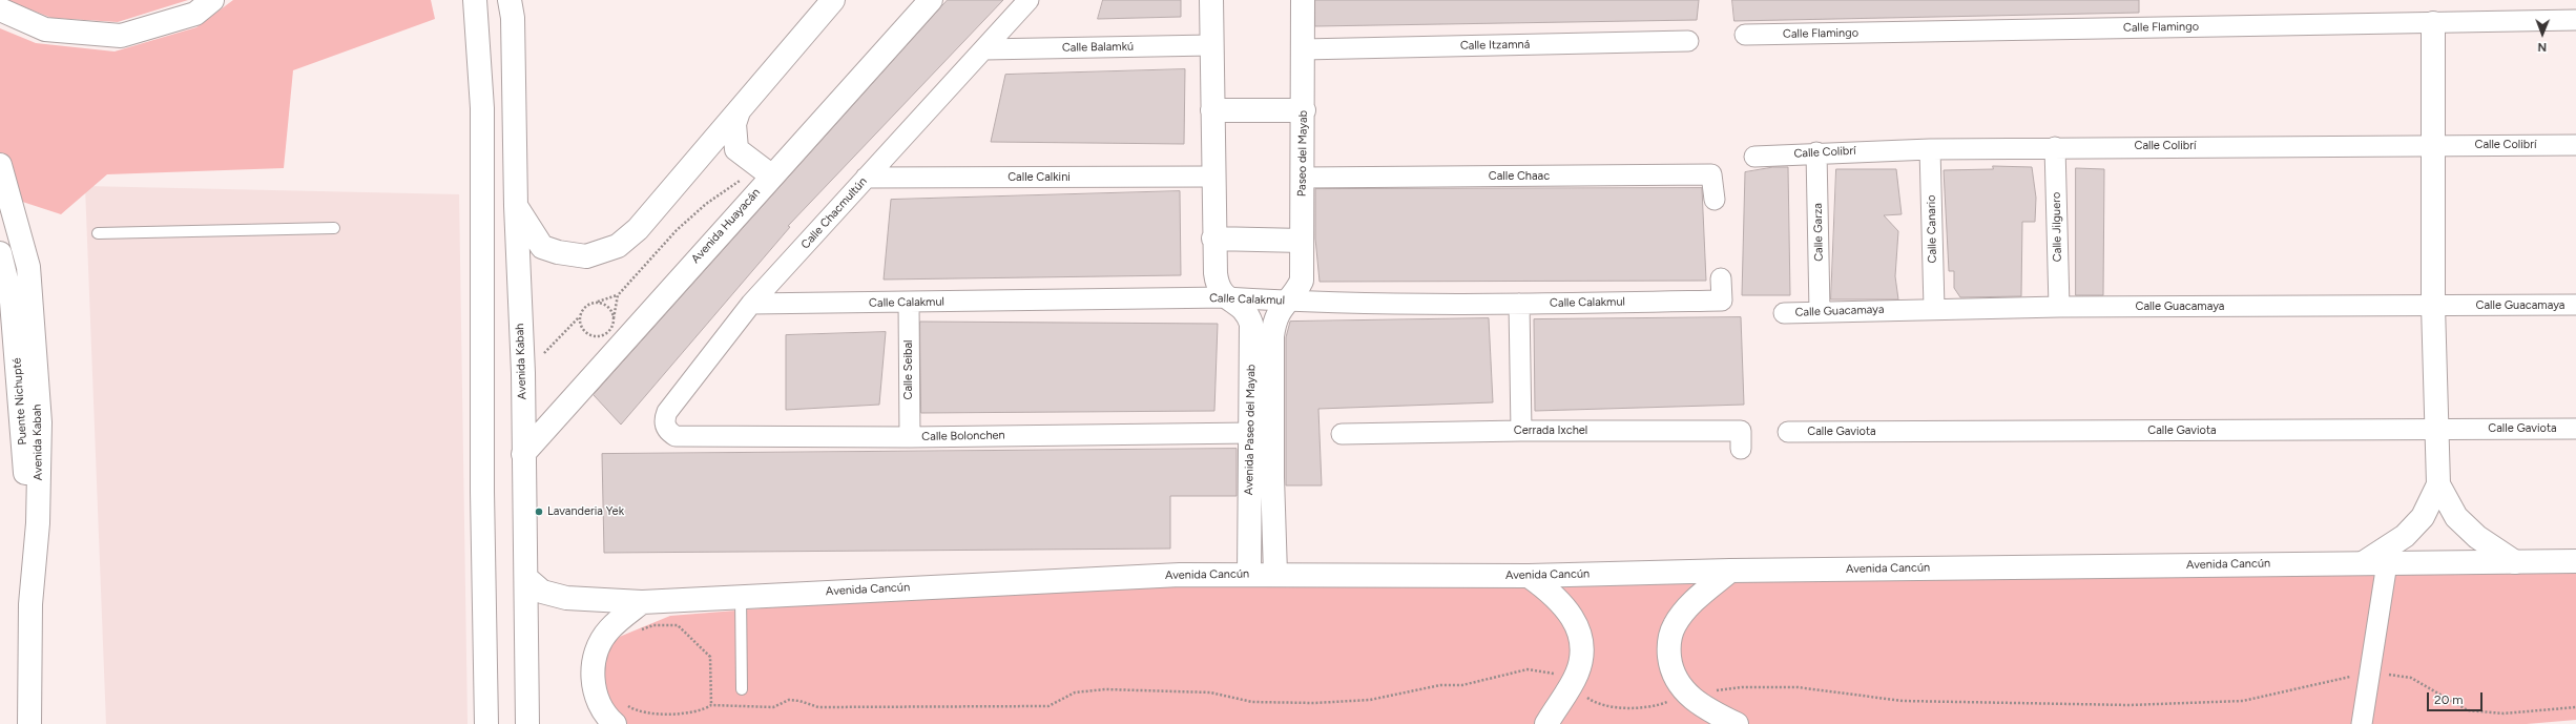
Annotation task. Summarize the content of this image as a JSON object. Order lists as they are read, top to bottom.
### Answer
{
  "streets": {
    "main road": [
      "Paseo del Mayab",
      "Avenida Huayacán",
      "Avenida Kabah",
      "Puente Nichupté",
      "Avenida Paseo del Mayab",
      "Avenida Cancún"
    ],
    "street": [
      "Calle Flamingo",
      "Calle Itzamná",
      "Calle Balamkú",
      "Calle Colibrí",
      "Calle Chaac",
      "Calle Calkini",
      "Calle Chacmultún",
      "Calle Jilguero",
      "Calle Canario",
      "Calle Garza",
      "Calle Calakmul",
      "Calle Guacamaya",
      "Calle Seibal",
      "Calle Gaviota",
      "Cerrada Ixchel",
      "Calle Bolonchen"
    ]
  },
  "crossings": [
    ["Calle Itzamná", "Paseo del Mayab"],
    ["Calle Balamkú", "Calle Chacmultún"],
    ["Calle Colibrí", "Calle Jilguero"],
    ["Calle Colibrí", "Calle Canario"],
    ["Calle Colibrí", "Calle Garza"],
    ["Paseo del Mayab", "Calle Chaac"],
    ["Paseo del Mayab", "Calle Calakmul"],
    ["Paseo del Mayab", "Avenida Paseo del Mayab"],
    ["Calle Calkini", "Calle Chacmultún"],
    ["Calle Chacmultún", "Calle Calakmul"],
    ["Calle Chacmultún", "Calle Bolonchen"],
    ["Avenida Huayacán", "Avenida Kabah"],
    ["Calle Jilguero", "Calle Guacamaya"],
    ["Calle Canario", "Calle Guacamaya"],
    ["Calle Garza", "Calle Guacamaya"],
    ["Calle Calakmul", "Calle Seibal"],
    ["Calle Calakmul", "Avenida Paseo del Mayab"],
    ["Avenida Kabah", "Puente Nichupté"],
    ["Avenida Kabah", "Avenida Cancún"],
    ["Calle Seibal", "Calle Bolonchen"],
    ["Avenida Paseo del Mayab", "Calle Bolonchen"],
    ["Avenida Paseo del Mayab", "Avenida Cancún"]
  ],
  "places": ["Lavanderia Yek"],
  "scale_bar": "20 m",
  "north": "bottom"
}
